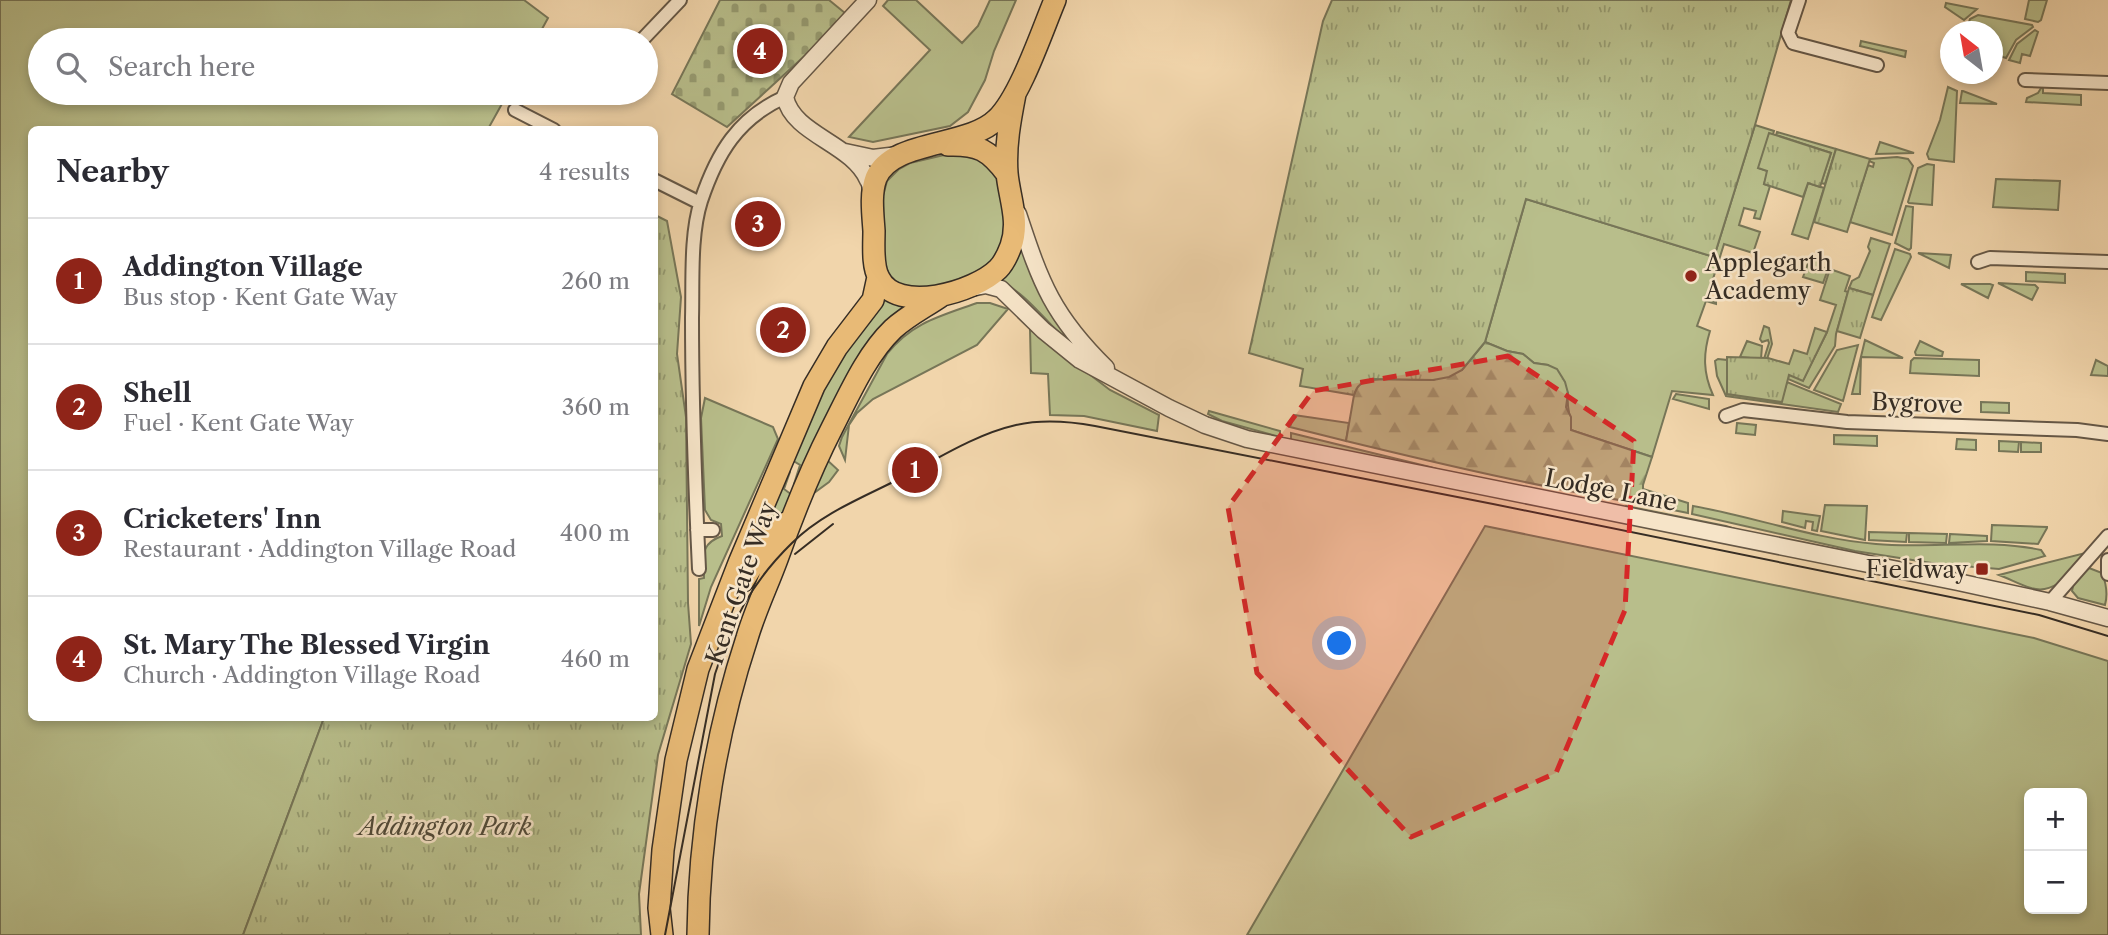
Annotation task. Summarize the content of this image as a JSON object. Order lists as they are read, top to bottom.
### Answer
{
  "streets": {
    "main road": ["Kent Gate Way"],
    "street": ["Bygrove", "Lodge Lane"]
  },
  "crossings": [
    ["Lodge Lane", "Kent Gate Way"]
  ],
  "parks": ["Addington Park"],
  "places": {
    "other": ["Applegarth Academy"],
    "transit": ["Fieldway"]
  },
  "north": "top left",
  "page": {
    "pins": [
      "4",
      "3",
      "2",
      "1"
    ],
    "search": "Search here",
    "heading": ["Nearby", "4 results"],
    "list": [
      {
        "mark": "1",
        "name": "Addington Village",
        "note": "Bus stop · Kent Gate Way",
        "value": "260 m"
      },
      {
        "mark": "2",
        "name": "Shell",
        "note": "Fuel · Kent Gate Way",
        "value": "360 m"
      },
      {
        "mark": "3",
        "name": "Cricketers' Inn",
        "note": "Restaurant · Addington Village Road",
        "value": "400 m"
      },
      {
        "mark": "4",
        "name": "St. Mary The Blessed Virgin",
        "note": "Church · Addington Village Road",
        "value": "460 m"
      }
    ],
    "map_buttons": ["+", "−"]
  }
}
